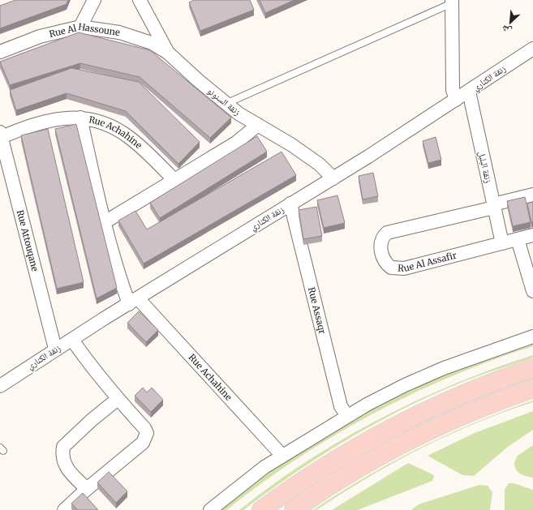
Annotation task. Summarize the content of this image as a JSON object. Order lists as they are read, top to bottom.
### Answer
{
  "streets": {
    "street": [
      "Rue Al Hassoune",
      "زنقة الكناري",
      "زنقة السنونو",
      "Rue Achahine",
      "زنقة البلبل",
      "Rue Attouqane",
      "Rue Al Assafir",
      "Rue Assaqr"
    ]
  },
  "crossings": [
    ["Rue Al Hassoune", "زنقة السنونو"],
    ["زنقة الكناري", "زنقة السنونو"],
    ["زنقة الكناري", "Rue Achahine"],
    ["زنقة الكناري", "زنقة البلبل"],
    ["زنقة الكناري", "Rue Attouqane"],
    ["زنقة الكناري", "Rue Assaqr"],
    ["Rue Achahine", "Rue Attouqane"],
    ["زنقة البلبل", "Rue Al Assafir"]
  ],
  "north": "bottom left"
}
